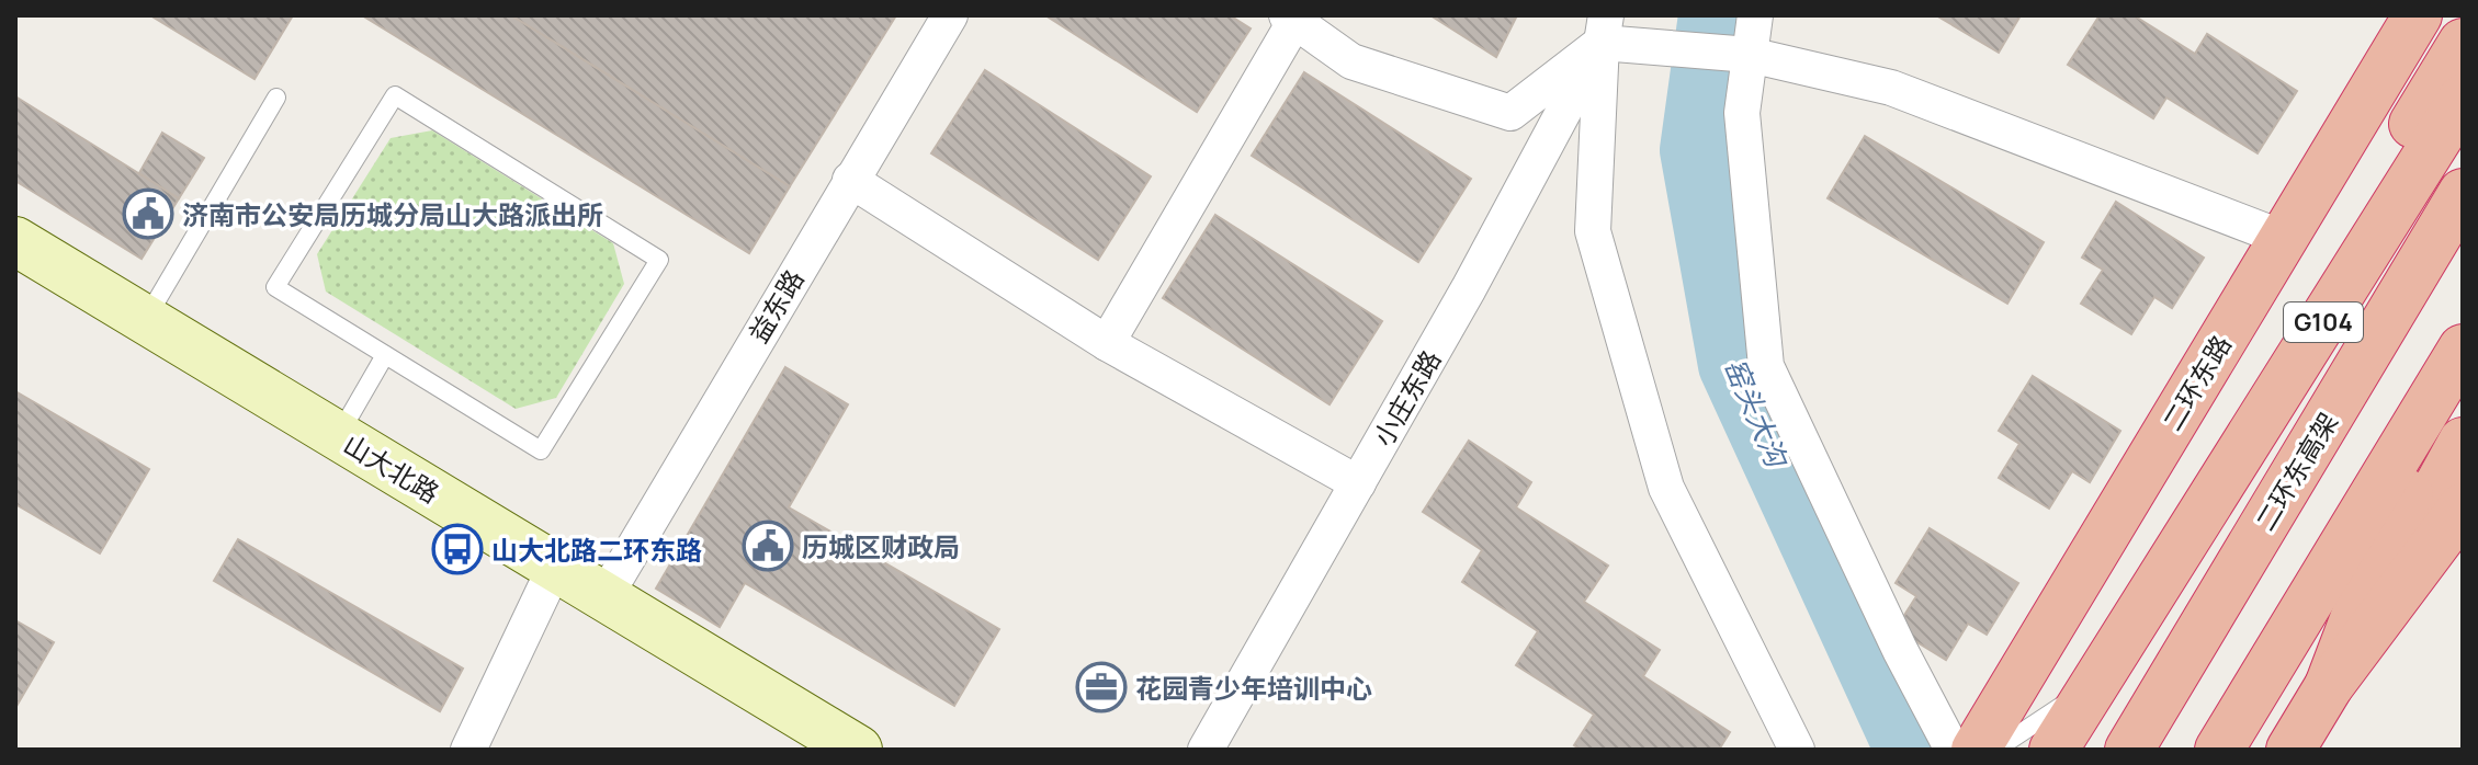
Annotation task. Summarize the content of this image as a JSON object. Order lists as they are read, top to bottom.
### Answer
{
  "streets": {
    "highway": ["G104", "二环东路", "二环东高架"],
    "main road": ["山大北路"],
    "street": ["益东路", "小庄东路"]
  },
  "crossings": [
    ["益东路", "山大北路"]
  ],
  "water": ["窑头大沟"],
  "places": {
    "public building": ["济南市公安局历城分局山大路派出所", "历城区财政局"],
    "bus stop": ["山大北路二环东路"],
    "office": ["花园青少年培训中心"]
  }
}
